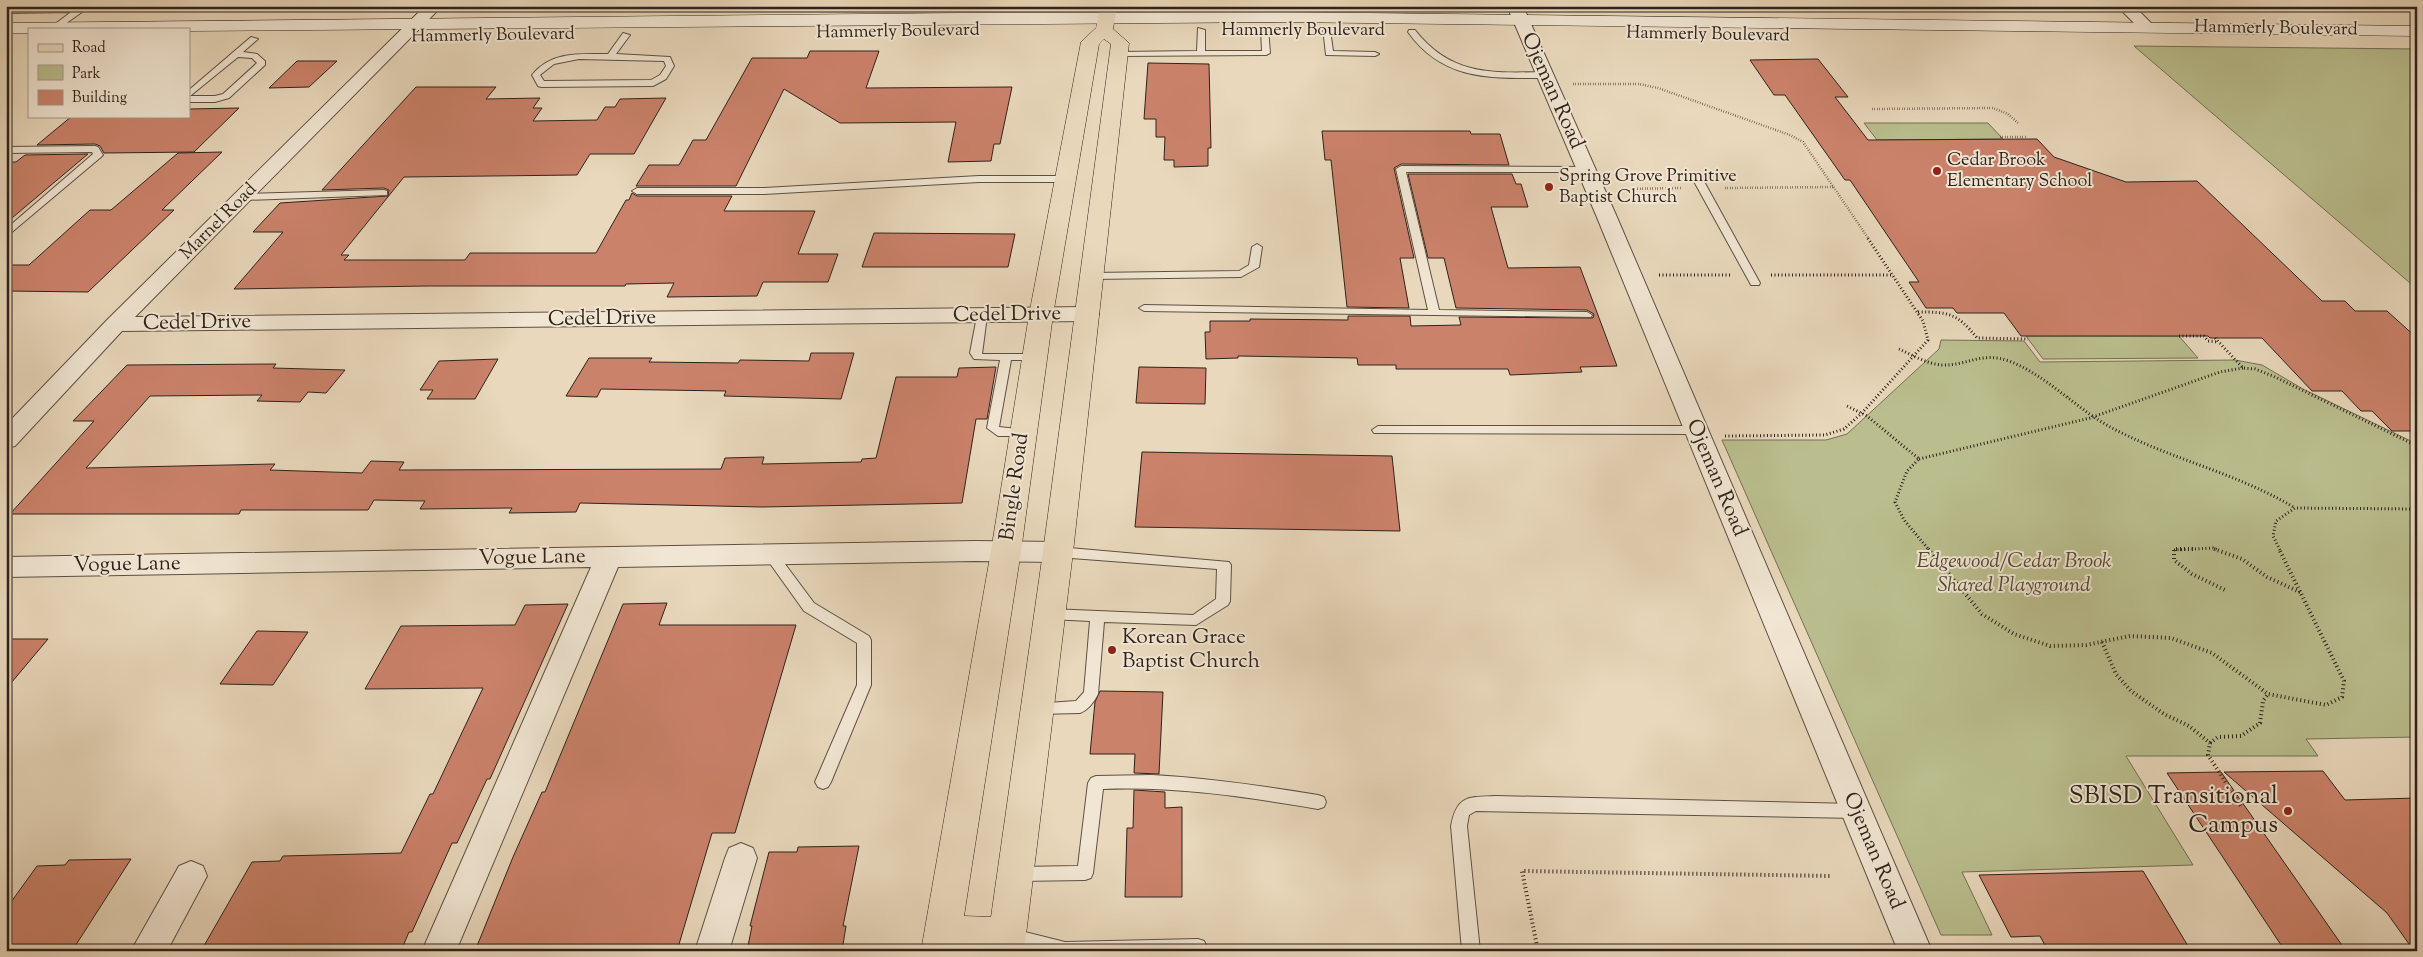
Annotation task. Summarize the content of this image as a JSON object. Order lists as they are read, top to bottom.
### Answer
{
  "streets": {
    "main road": ["Hammerly Boulevard", "Bingle Road"],
    "street": [
      "Ojeman Road",
      "Marnel Road",
      "Cedel Drive",
      "Vogue Lane"
    ]
  },
  "crossings": [
    ["Hammerly Boulevard", "Ojeman Road"],
    ["Hammerly Boulevard", "Marnel Road"],
    ["Hammerly Boulevard", "Bingle Road"],
    ["Marnel Road", "Cedel Drive"],
    ["Cedel Drive", "Bingle Road"],
    ["Bingle Road", "Vogue Lane"]
  ],
  "parks": ["Edgewood/Cedar Brook Shared Playground"],
  "places": [
    "Cedar Brook Elementary School",
    "Spring Grove Primitive Baptist Church",
    "Korean Grace Baptist Church",
    "SBISD Transitional Campus"
  ],
  "legend": ["Road", "Park", "Building"]
}
